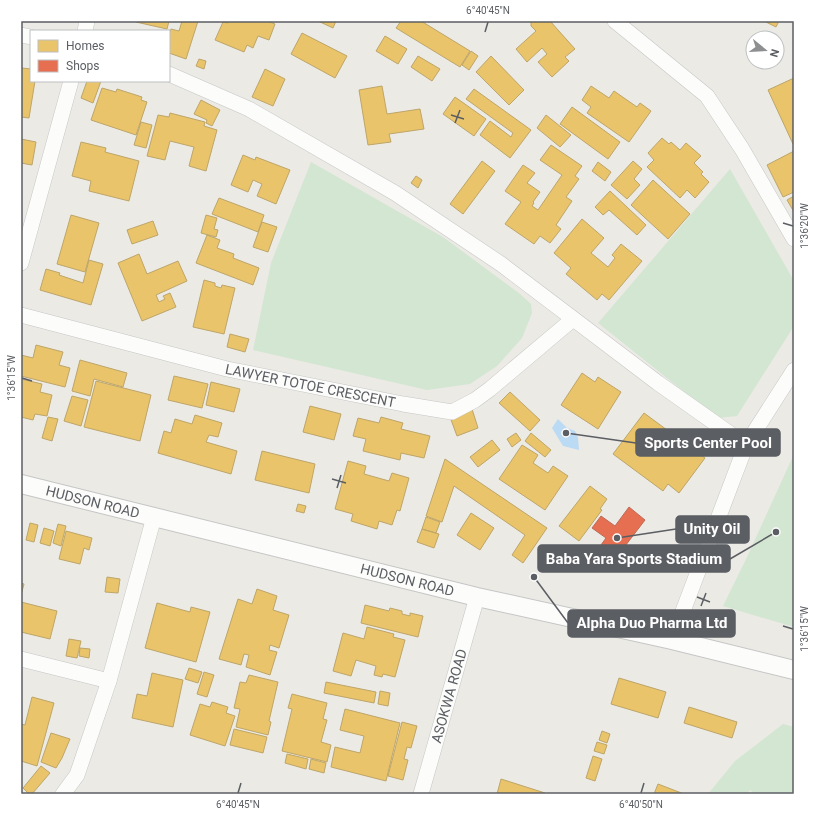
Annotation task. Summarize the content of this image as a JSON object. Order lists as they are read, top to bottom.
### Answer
{
  "streets": {
    "street": ["LAWYER TOTOE CRESCENT", "HUDSON ROAD", "ASOKWA ROAD"]
  },
  "crossings": [
    ["HUDSON ROAD", "ASOKWA ROAD"]
  ],
  "places": [
    "Sports Center Pool",
    "Baba Yara Sports Stadium",
    "Unity Oil",
    "Alpha Duo Pharma Ltd"
  ],
  "legend": ["Homes", "Shops"],
  "north": "right",
  "coordinates": [
    "6°40'45\"N",
    "1°36'20\"W",
    "1°36'15\"W",
    "6°40'50\"N"
  ]
}
